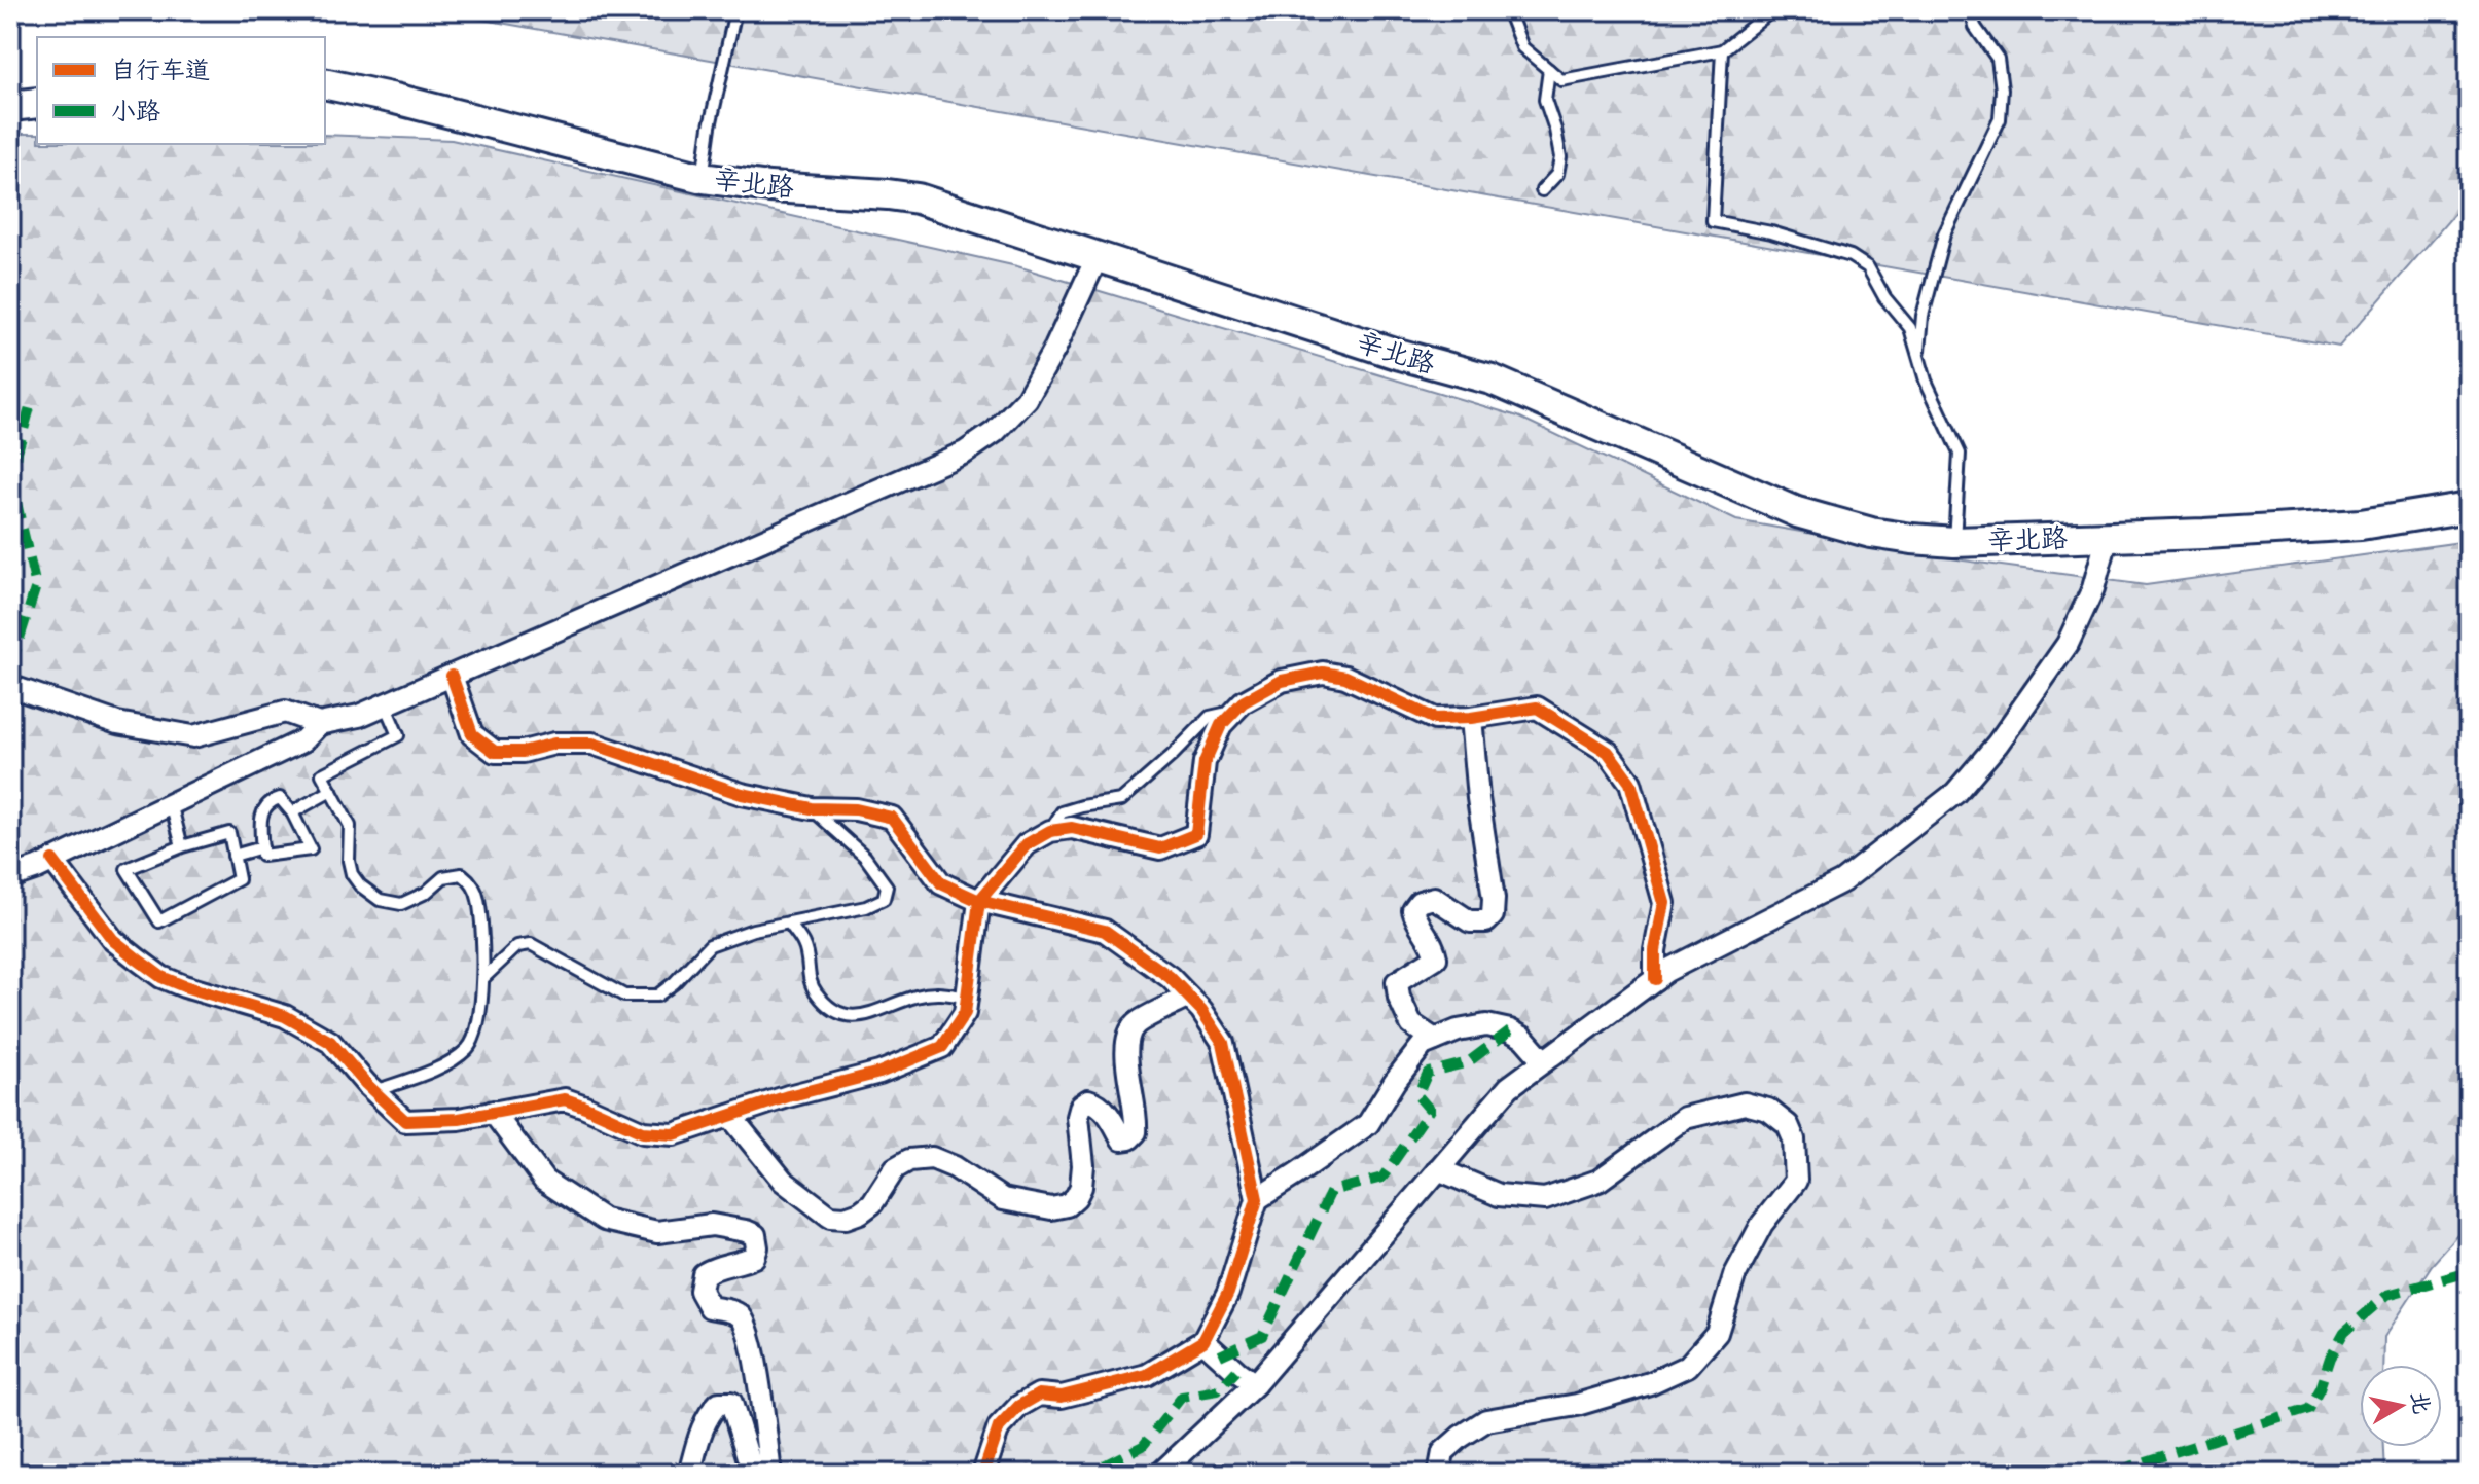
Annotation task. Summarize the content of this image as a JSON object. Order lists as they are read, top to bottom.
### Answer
{
  "streets": {
    "main road": ["辛北路"]
  },
  "legend": ["自行车道", "小路"],
  "north": "right"
}
